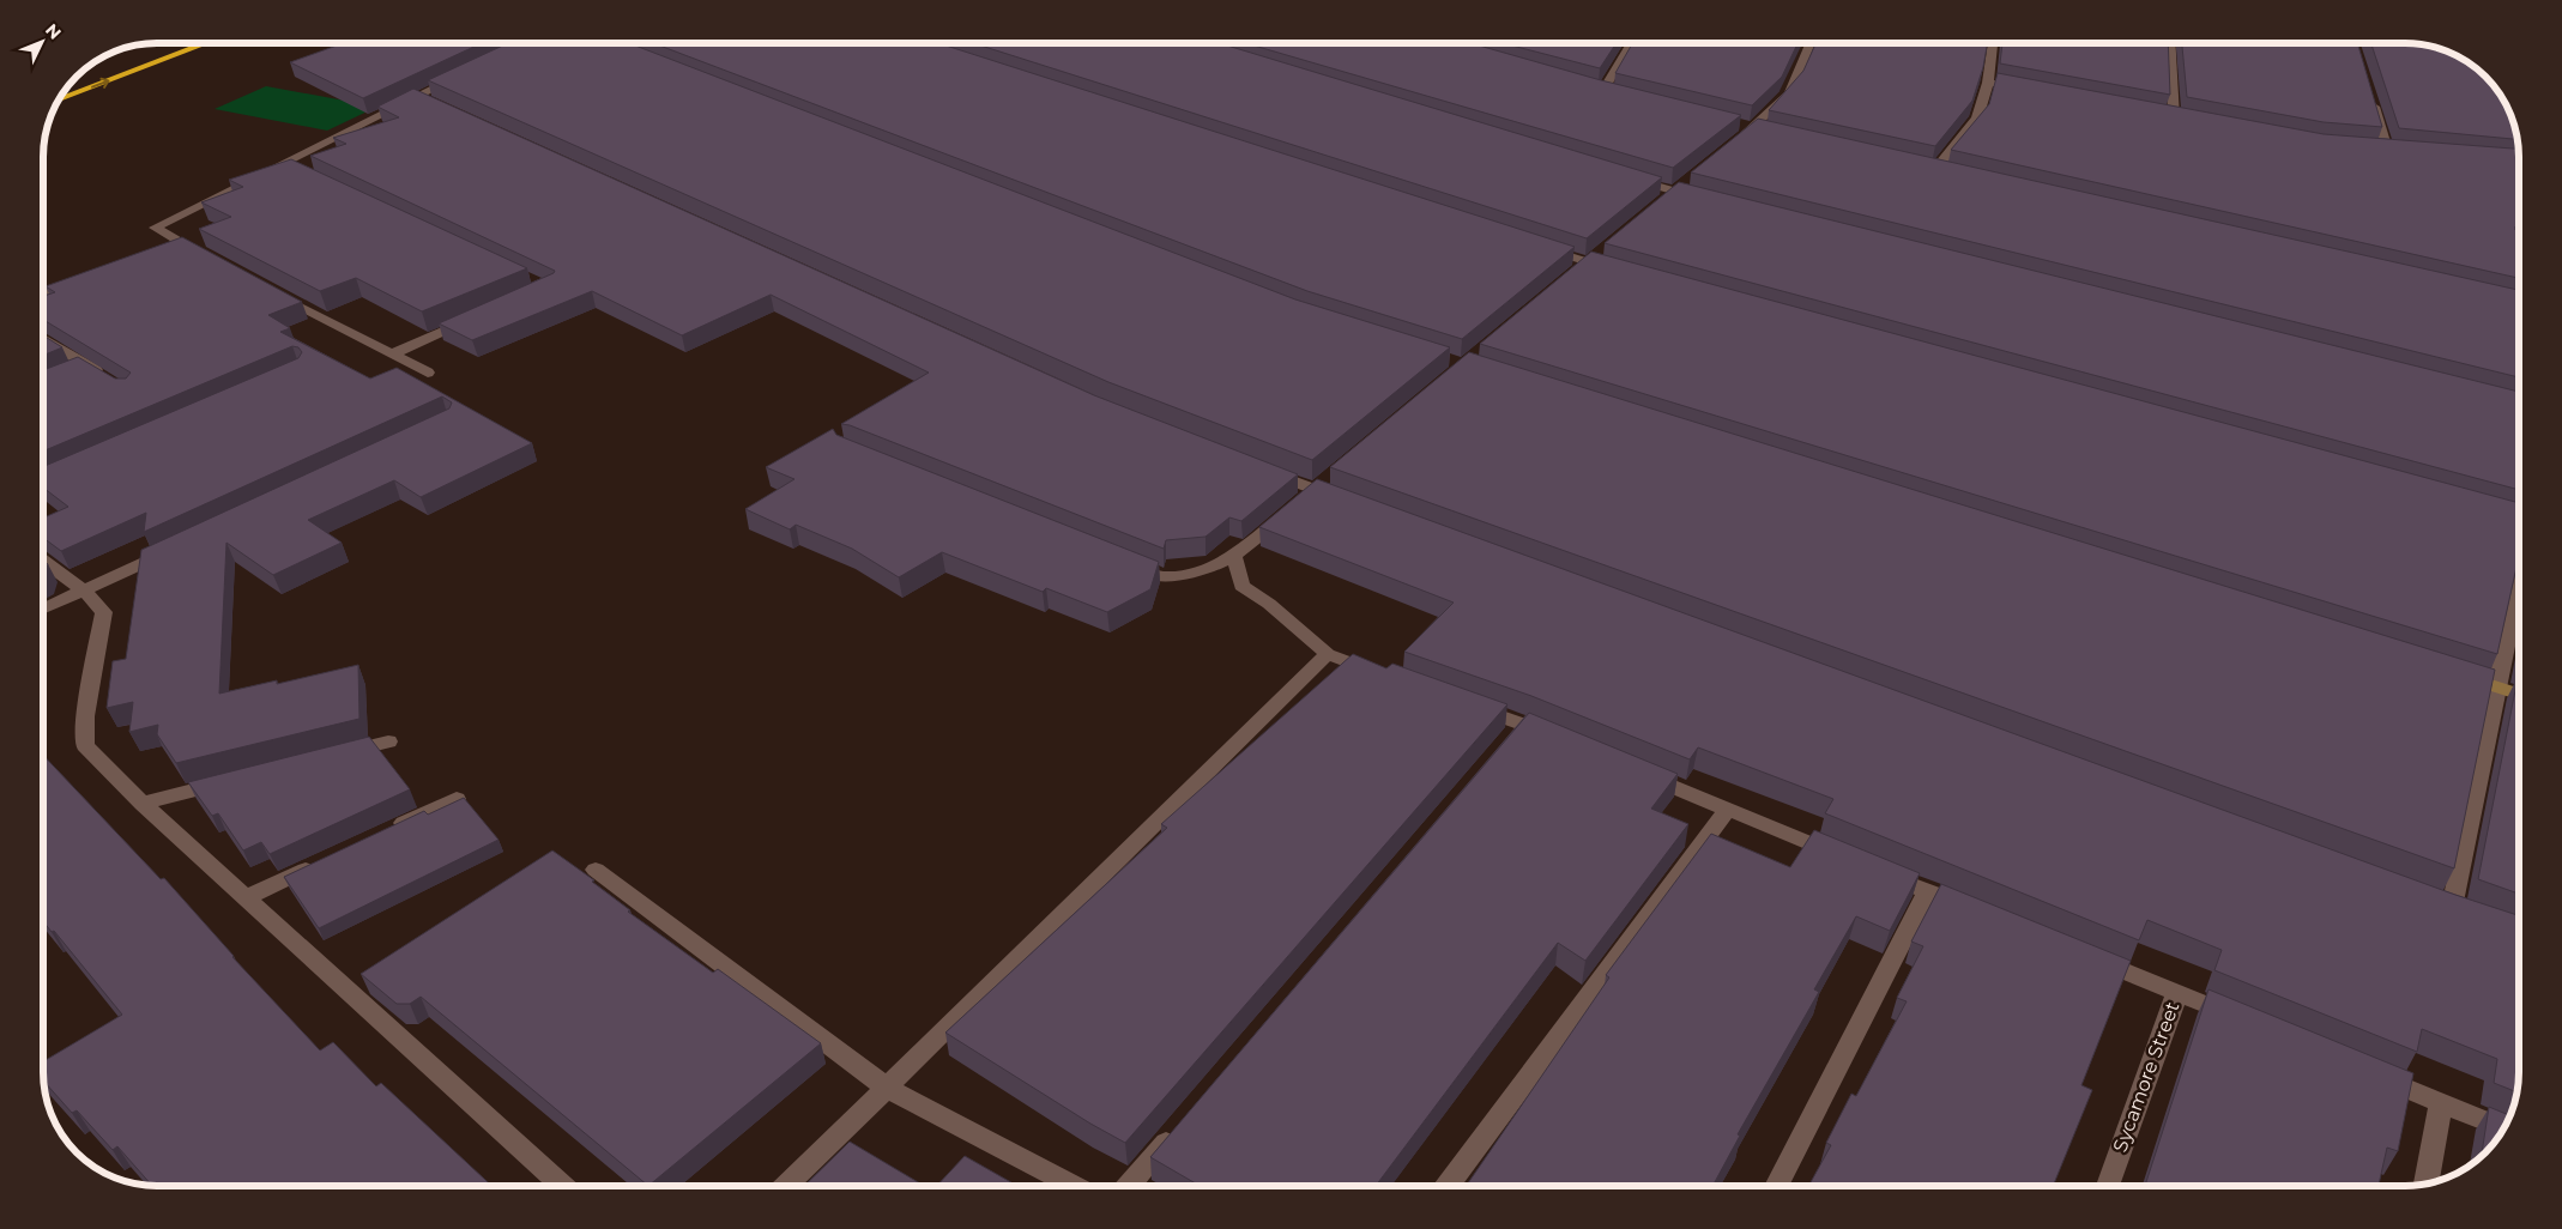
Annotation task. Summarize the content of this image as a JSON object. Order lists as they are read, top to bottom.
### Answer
{
  "streets": {
    "street": ["Sycamore Street"]
  },
  "north": "top right"
}
